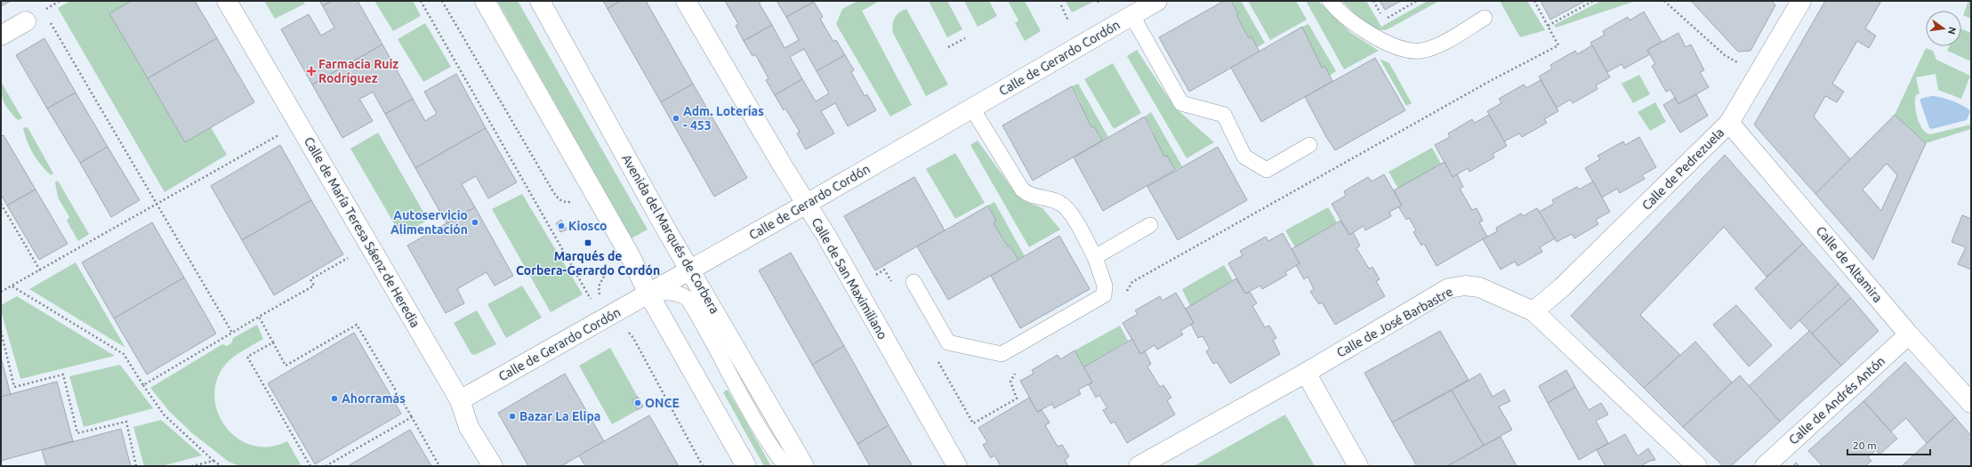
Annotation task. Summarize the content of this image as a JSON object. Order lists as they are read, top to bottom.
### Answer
{
  "streets": {
    "street": [
      "Calle de Gerardo Cordón",
      "Calle de Pedrezuela",
      "Calle de María Teresa Sáenz de Heredia",
      "Avenida del Marqués de Corbera",
      "Calle de Altamira",
      "Calle de San Maximiliano",
      "Calle de José Barbastre",
      "Calle de Andrés Antón"
    ]
  },
  "crossings": [
    ["Calle de Gerardo Cordón", "Calle de María Teresa Sáenz de Heredia"],
    ["Calle de Gerardo Cordón", "Avenida del Marqués de Corbera"],
    ["Calle de Gerardo Cordón", "Calle de San Maximiliano"],
    ["Calle de Pedrezuela", "Calle de Altamira"],
    ["Calle de Pedrezuela", "Calle de José Barbastre"],
    ["Calle de Altamira", "Calle de Andrés Antón"]
  ],
  "places": {
    "health": ["Farmacia Ruiz Rodríguez"],
    "other": [
      "Adm. Loterías - 453",
      "Autoservicio Alimentación",
      "Kiosco",
      "Ahorramás",
      "ONCE",
      "Bazar La Elipa"
    ],
    "transit": ["Marqués de Corbera-Gerardo Cordón"]
  },
  "scale_bar": "20 m",
  "north": "right"
}
